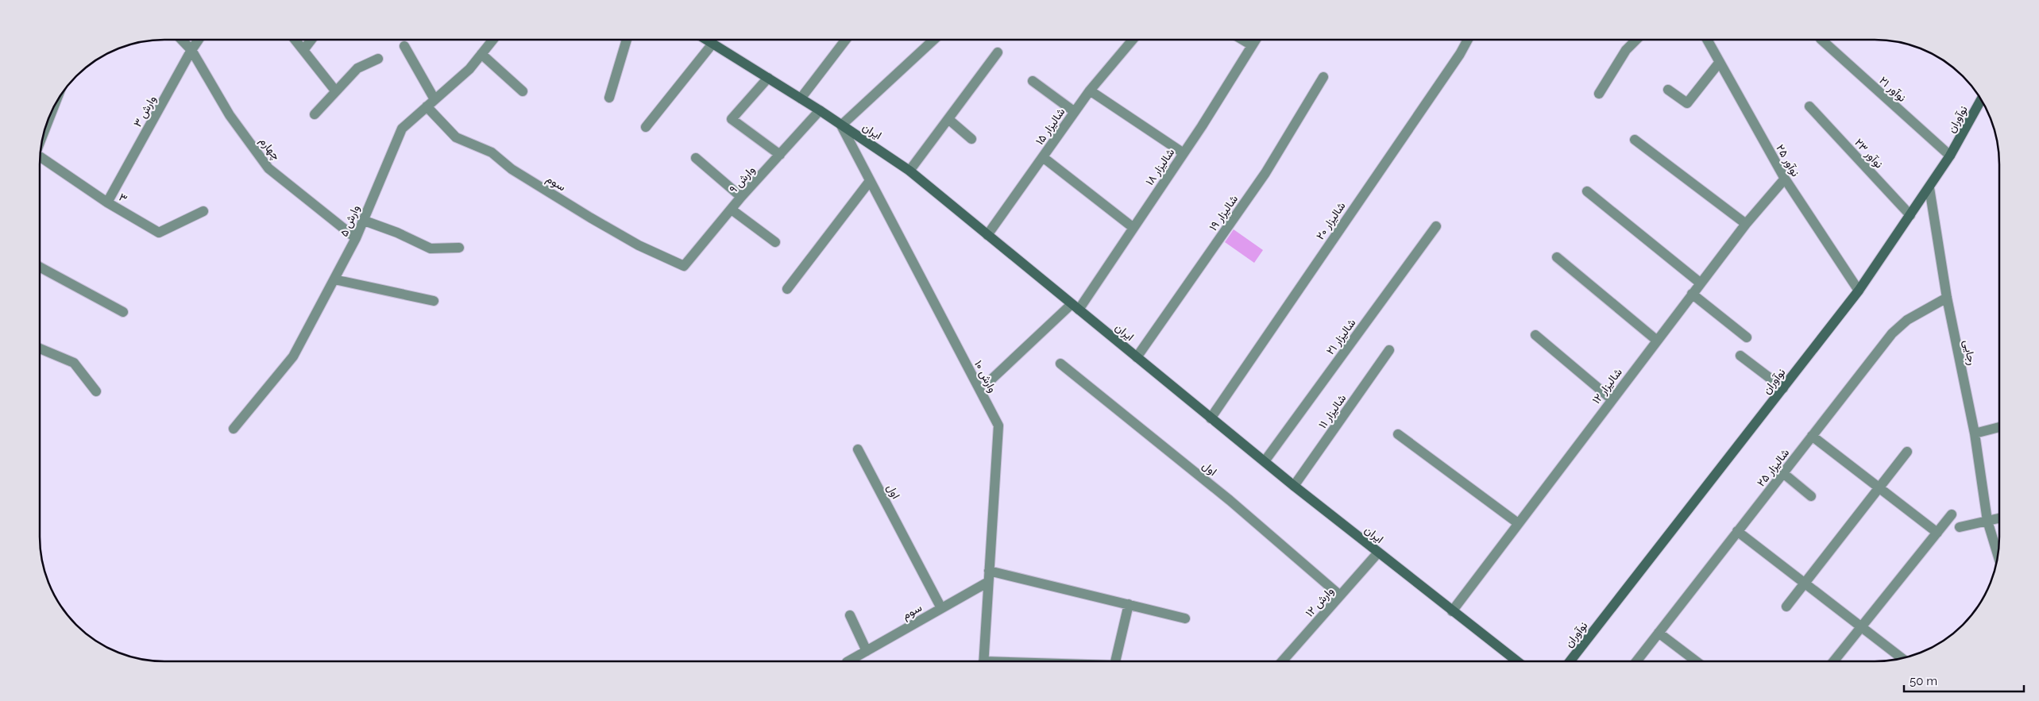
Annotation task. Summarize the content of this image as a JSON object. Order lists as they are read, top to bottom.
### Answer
{
  "streets": {
    "street": [
      "نوآور ۲۱",
      "وارش ۳",
      "نوآوران",
      "شالیزار ۱۵",
      "ایران",
      "چهارم",
      "نوآور ۲۳",
      "نوآور ۲۵",
      "شالیزار ۱۸",
      "وارش ۹",
      "سوم",
      "۳",
      "شالیزار ۱۹",
      "وارش ۵",
      "شالیزار ۲۰",
      "شالیزار ۲۱",
      "رجایی",
      "وارش ۱۰",
      "شالیزار ۱۲",
      "شالیزار ۱۱",
      "شالیزار ۲۵",
      "اول",
      "وارش ۱۲"
    ]
  },
  "crossings": [
    ["نوآور ۲۱", "نوآوران"],
    ["وارش ۳", "چهارم"],
    ["وارش ۳", "۳"],
    ["نوآوران", "نوآور ۲۳"],
    ["نوآوران", "نوآور ۲۵"],
    ["نوآوران", "رجایی"],
    ["شالیزار ۱۵", "ایران"],
    ["ایران", "شالیزار ۱۸"],
    ["ایران", "وارش ۹"],
    ["ایران", "شالیزار ۱۹"],
    ["ایران", "شالیزار ۲۰"],
    ["ایران", "شالیزار ۲۱"],
    ["ایران", "وارش ۱۰"],
    ["ایران", "شالیزار ۱۲"],
    ["ایران", "شالیزار ۱۱"],
    ["ایران", "وارش ۱۲"],
    ["چهارم", "وارش ۵"],
    ["نوآور ۲۵", "شالیزار ۱۲"],
    ["وارش ۹", "سوم"],
    ["سوم", "وارش ۵"],
    ["سوم", "وارش ۱۰"],
    ["سوم", "اول"],
    ["رجایی", "شالیزار ۲۵"],
    ["اول", "وارش ۱۲"]
  ],
  "scale_bar": "50 m"
}
